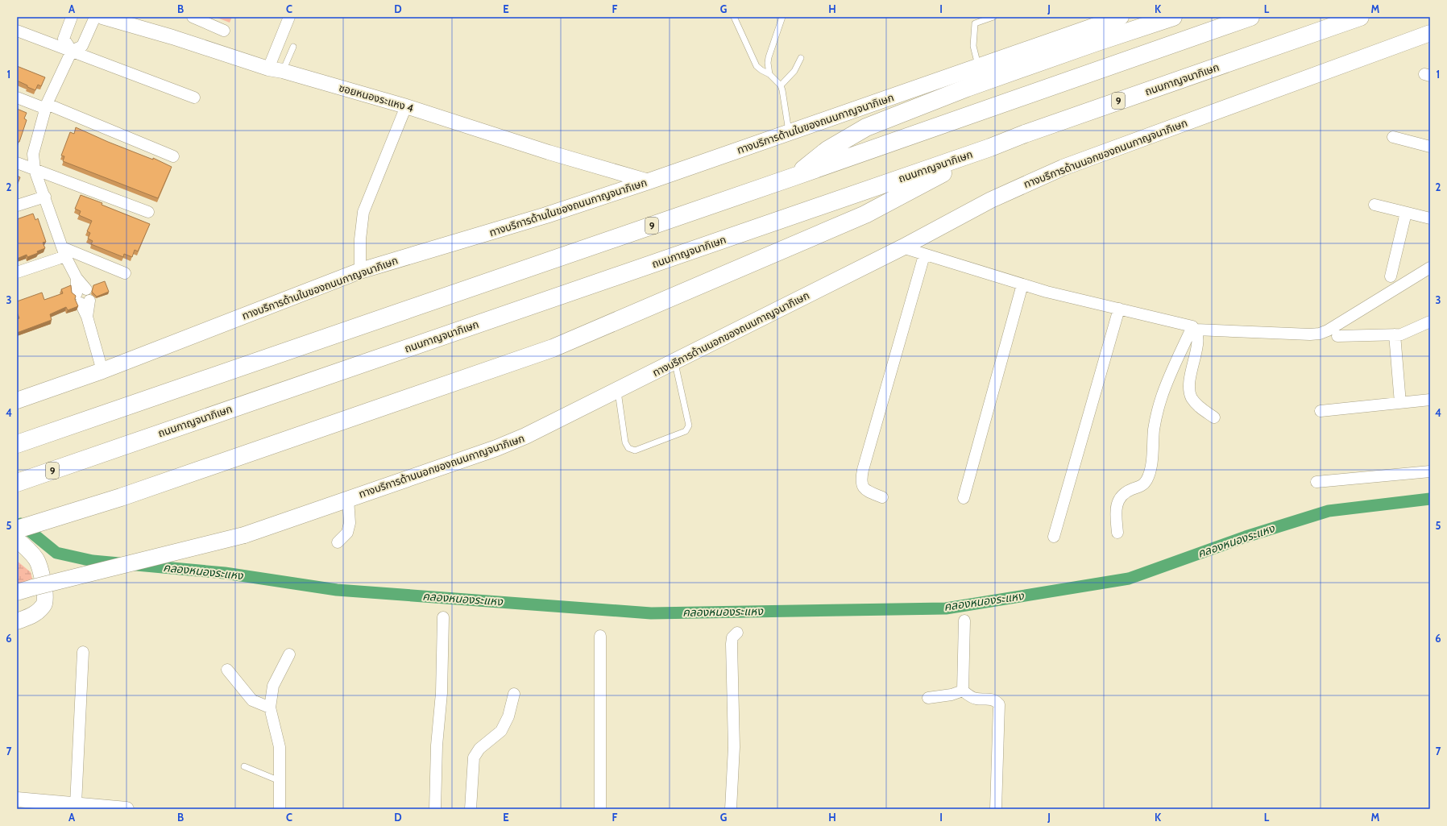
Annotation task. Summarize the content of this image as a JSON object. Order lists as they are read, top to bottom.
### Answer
{
  "streets": {
    "highway": ["ถนนกาญจนาภิเษก", "9"],
    "main road": ["ทางบริการด้านในของถนนกาญจนาภิเษก", "ทางบริการด้านนอกของถนนกาญจนาภิเษก"],
    "street": ["ซอยหนองระแหง 4"]
  },
  "crossings": [
    ["ซอยหนองระแหง 4", "ทางบริการด้านในของถนนกาญจนาภิเษก"]
  ],
  "water": ["คลองหนองระแหง"],
  "grid": {
    "columns": [
      "A",
      "B",
      "C",
      "D",
      "E",
      "F",
      "G",
      "H",
      "I",
      "J",
      "K",
      "L",
      "M"
    ],
    "rows": [
      "1",
      "2",
      "3",
      "4",
      "5",
      "6",
      "7"
    ]
  }
}
